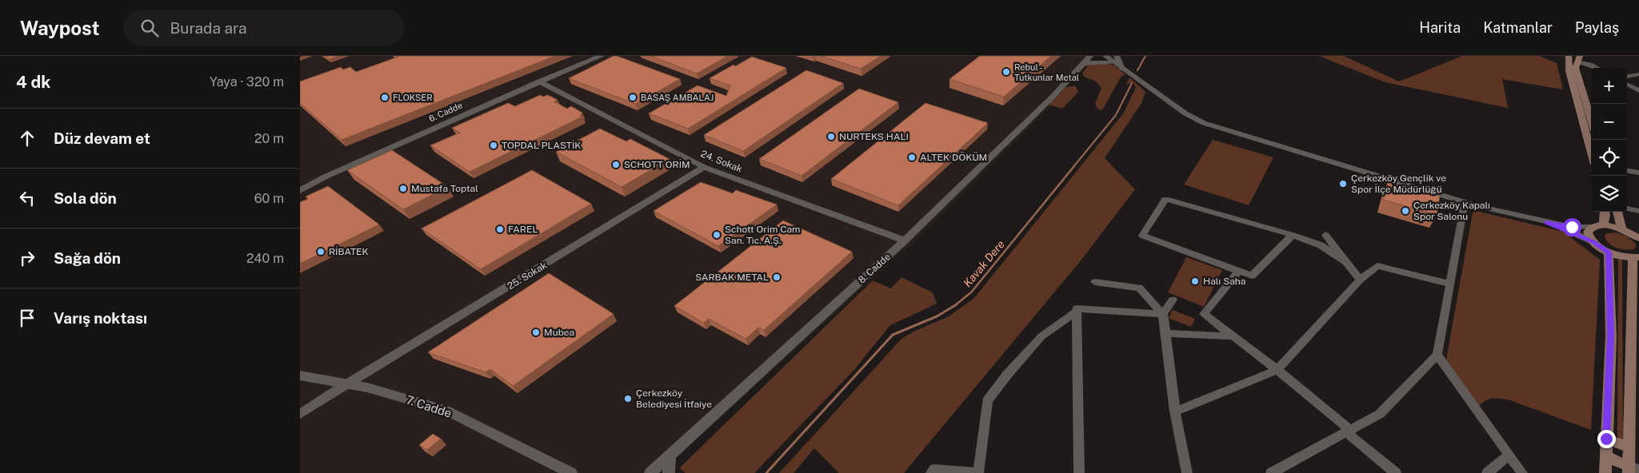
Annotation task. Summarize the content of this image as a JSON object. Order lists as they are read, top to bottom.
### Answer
{
  "streets": {
    "street": [
      "6. Cadde",
      "24. Sokak",
      "8. Cadde",
      "25. Sokak",
      "7. Cadde"
    ]
  },
  "crossings": [
    ["6. Cadde", "24. Sokak"],
    ["24. Sokak", "8. Cadde"],
    ["24. Sokak", "25. Sokak"],
    ["25. Sokak", "7. Cadde"]
  ],
  "water": ["Kavak Dere"],
  "places": [
    "Rebul - Tutkunlar Metal",
    "FLOKSER",
    "BASAŞ AMBALAJ",
    "NURTEKS HALI",
    "TOPDAL PLASTİK",
    "ALTEK DÖKÜM",
    "SCHOTT ORİM",
    "Çerkezköy Gençlik ve Spor İlçe Müdürlüğü",
    "Mustafa Toptal",
    "Çerkezköy Kapalı Spor Salonu",
    "FAREL",
    "Schott Orim Cam San. Tic. A.Ş.",
    "RİBATEK",
    "SARBAK METAL",
    "Halı Saha",
    "Mubea",
    "Çerkezköy Belediyesi İtfaiye"
  ],
  "page": {
    "header": "Waypost",
    "search": "Burada ara",
    "nav": ["Harita", "Katmanlar", "Paylaş"],
    "heading": ["4 dk", "Yaya · 320 m"],
    "map_buttons": ["+", "−"],
    "list": [
      ["Düz devam et", "20 m"],
      ["Sola dön", "60 m"],
      ["Sağa dön", "240 m"],
      "Varış noktası"
    ]
  }
}
